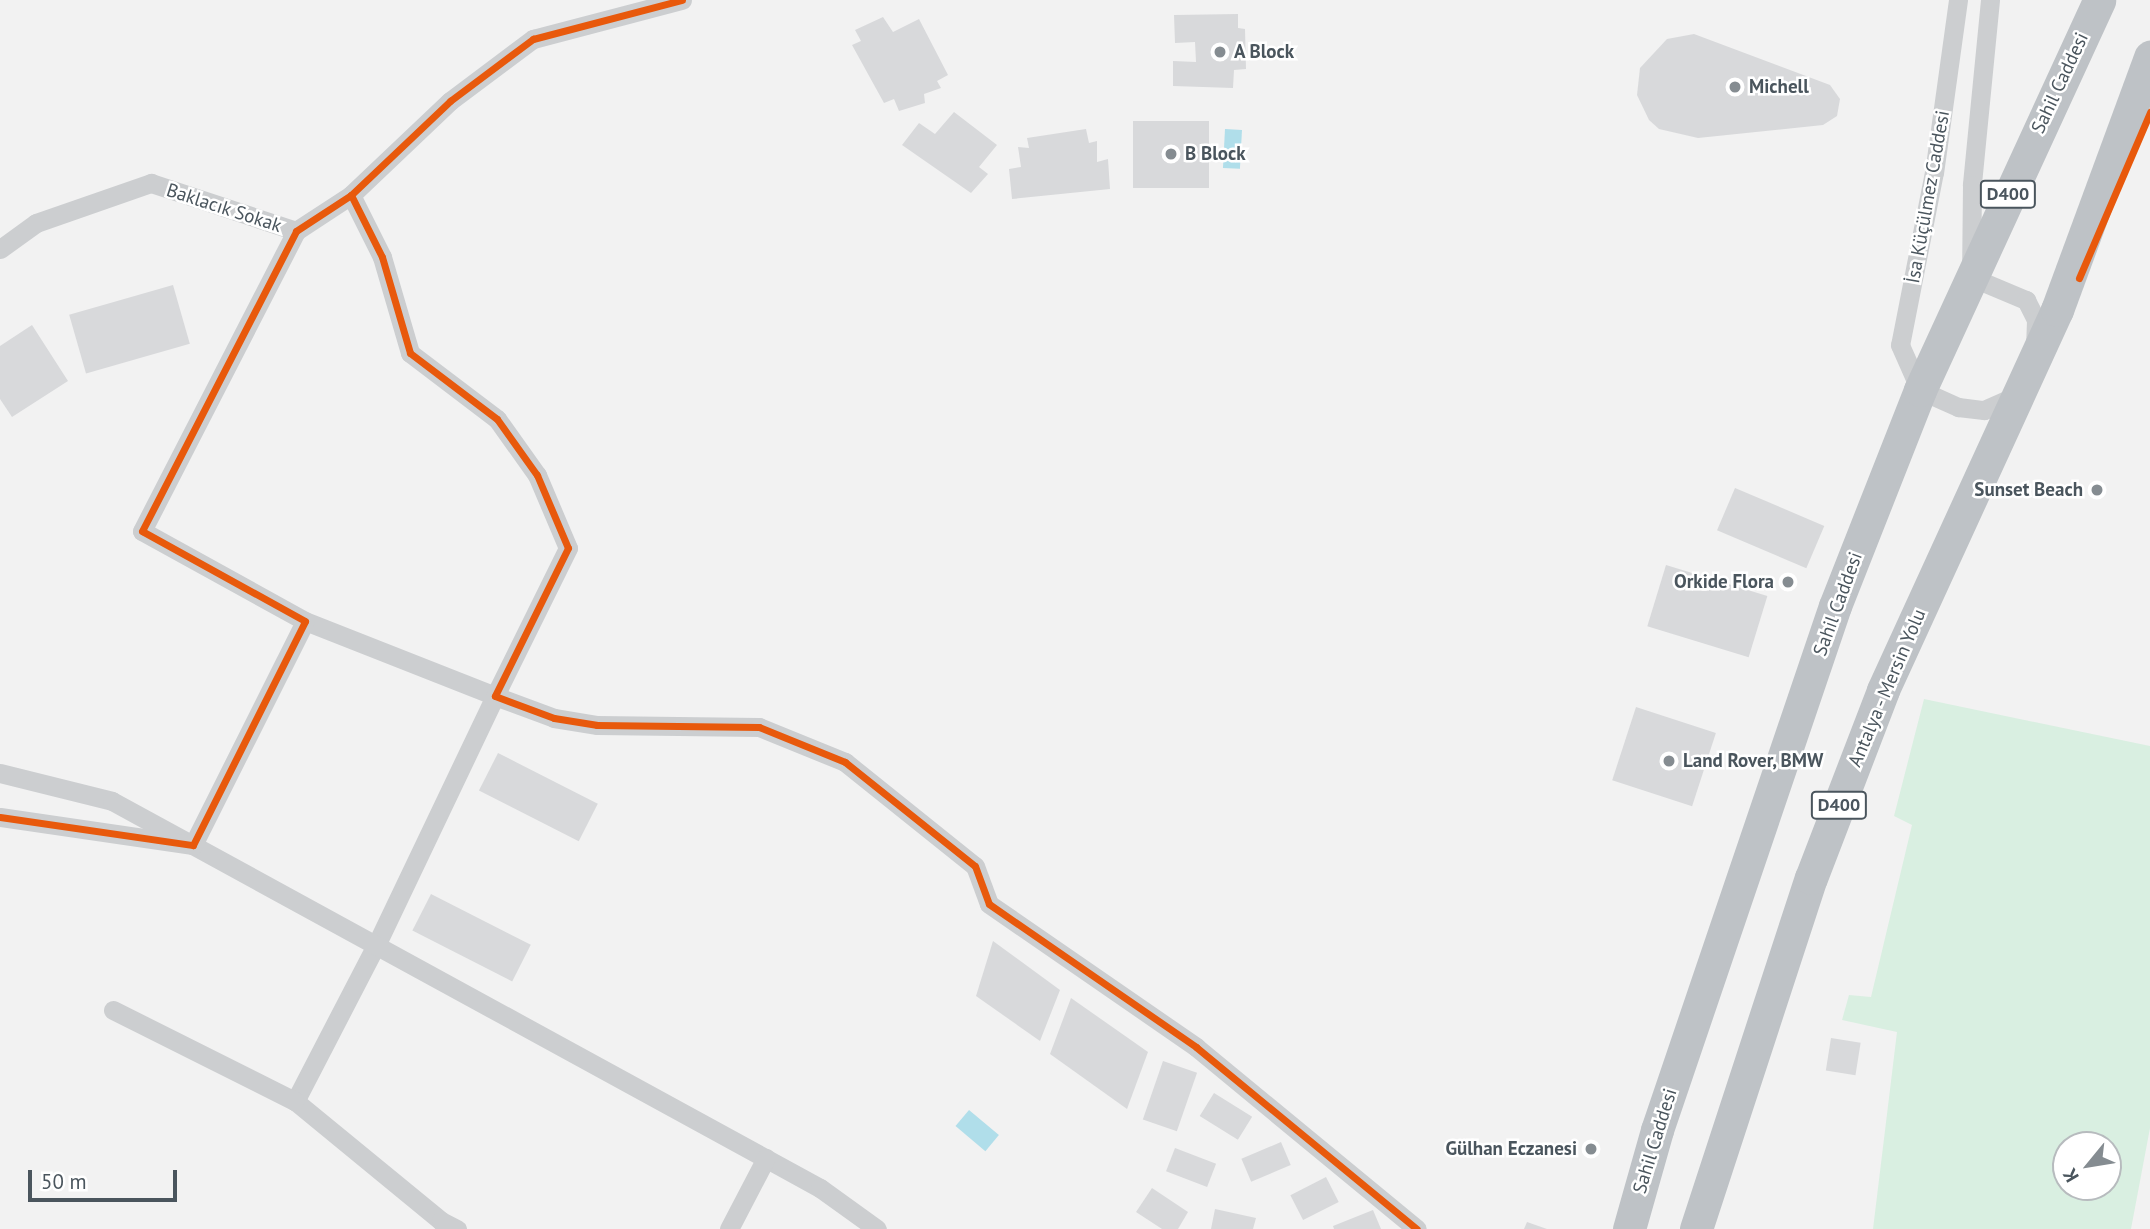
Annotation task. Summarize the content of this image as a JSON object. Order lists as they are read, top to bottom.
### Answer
{
  "streets": {
    "highway": ["Sahil Caddesi", "D400", "Antalya - Mersin Yolu"],
    "street": ["İsa Küçülmez Caddesi", "Baklacık Sokak"]
  },
  "crossings": [
    ["Sahil Caddesi", "İsa Küçülmez Caddesi"],
    ["D400", "Antalya - Mersin Yolu"]
  ],
  "places": [
    "A Block",
    "Michell",
    "B Block",
    "Sunset Beach",
    "Orkide Flora",
    "Land Rover, BMW",
    "Gülhan Eczanesi"
  ],
  "scale_bar": "50 m",
  "north": "bottom left"
}
